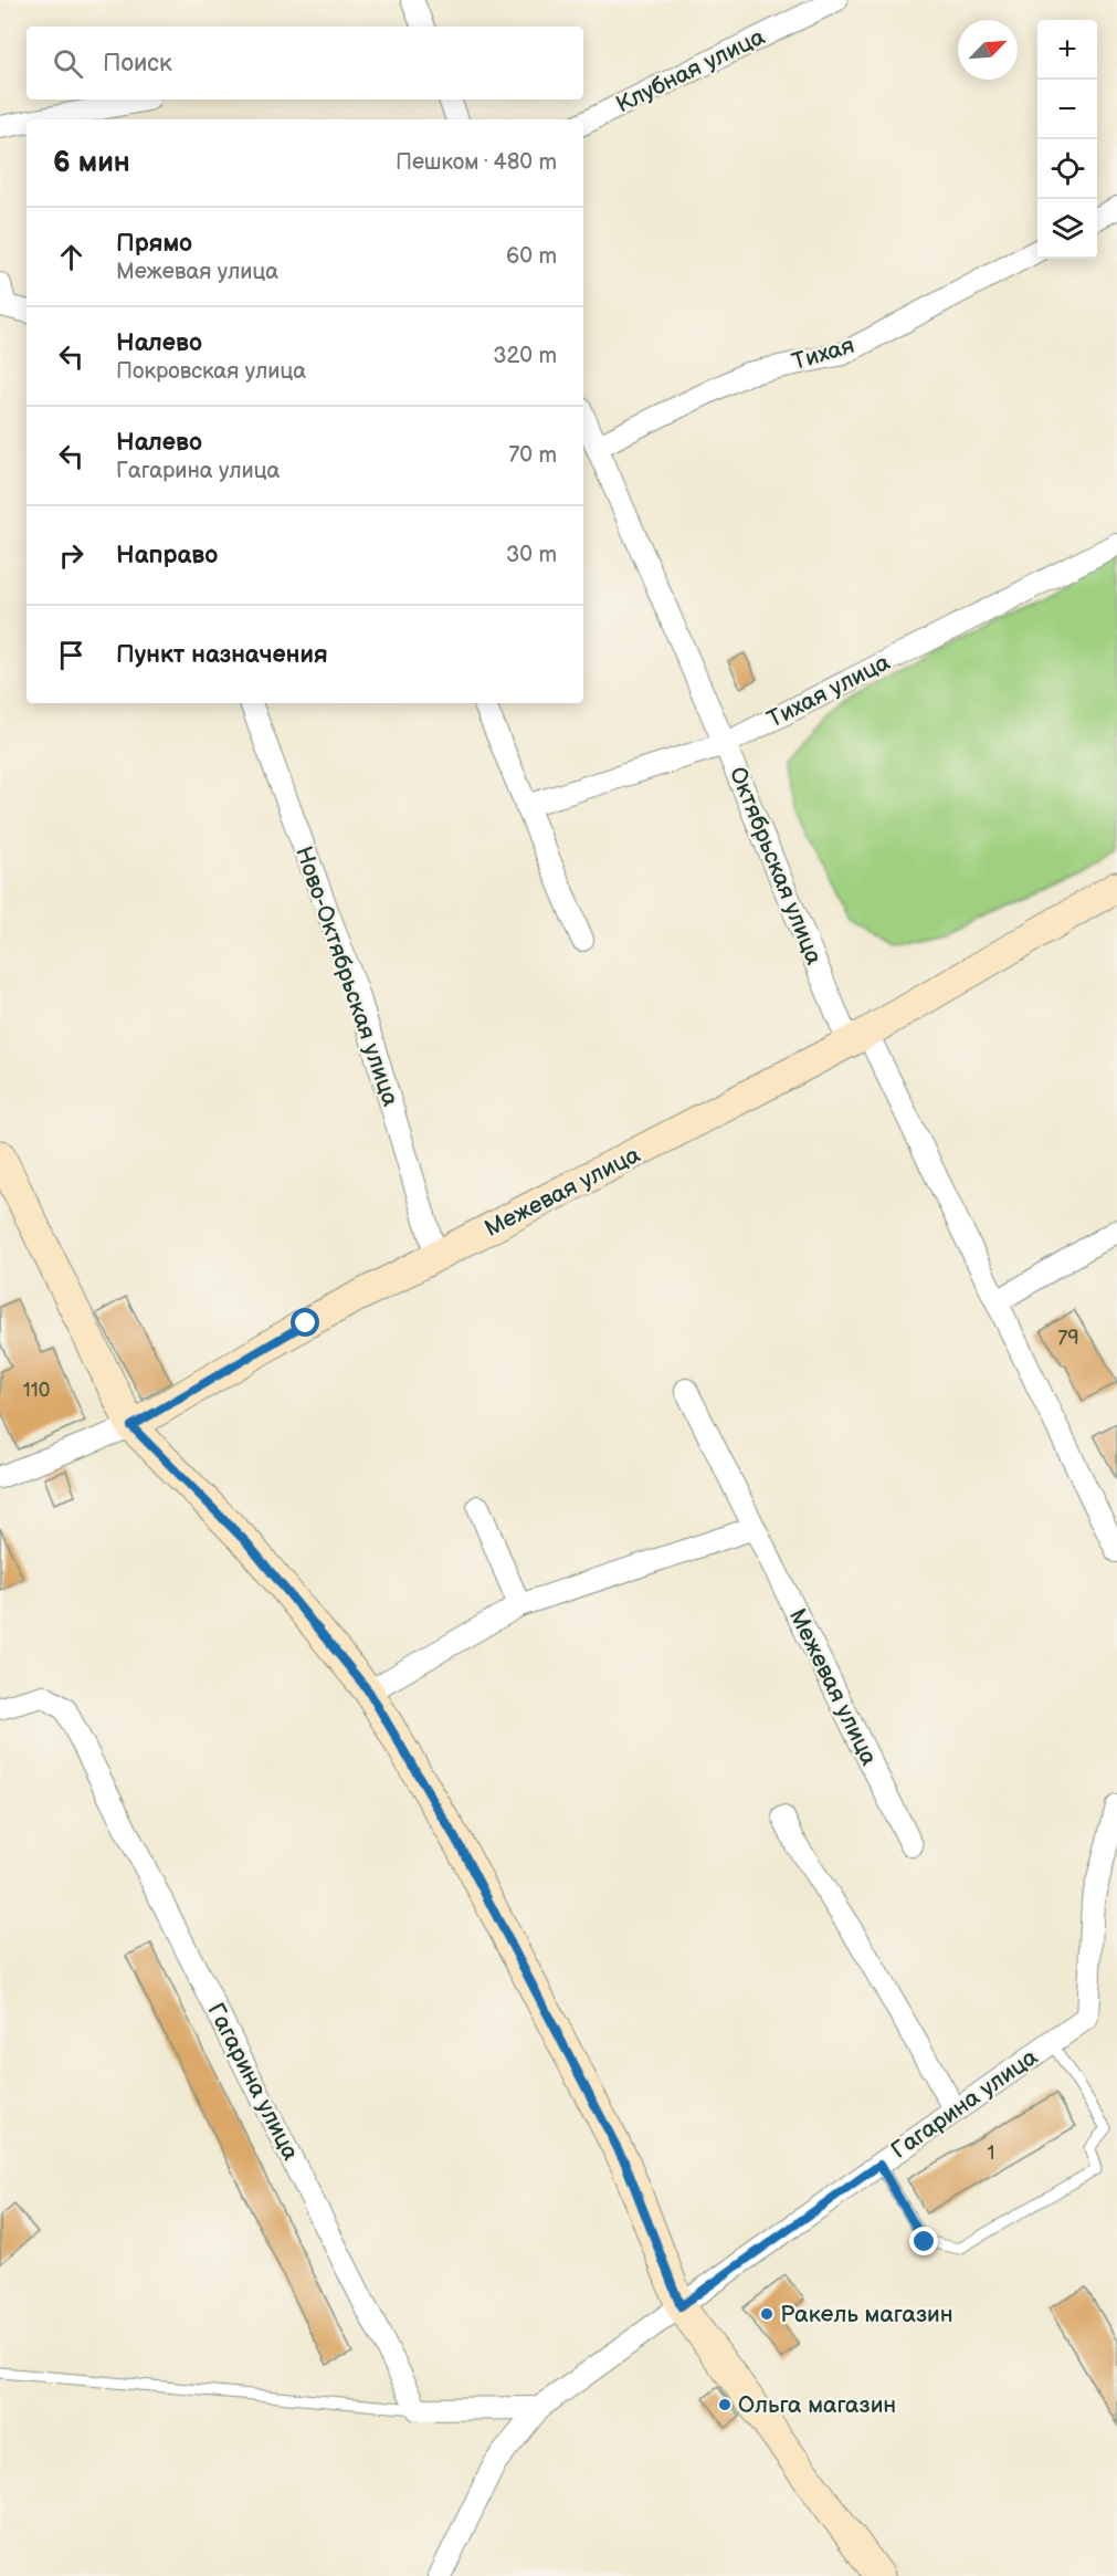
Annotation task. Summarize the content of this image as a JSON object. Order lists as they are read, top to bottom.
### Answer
{
  "streets": {
    "street": [
      "Клубная улица",
      "Тихая",
      "Тихая улица",
      "Октябрьская улица",
      "Ново-Октябрьская улица",
      "Межевая улица",
      "Гагарина улица"
    ]
  },
  "crossings": [
    ["Тихая", "Октябрьская улица"],
    ["Тихая улица", "Октябрьская улица"],
    ["Октябрьская улица", "Межевая улица"],
    ["Ново-Октябрьская улица", "Межевая улица"]
  ],
  "places": ["Ракель магазин", "Ольга магазин"],
  "house_numbers": ["79", "110", "1"],
  "north": "top right",
  "page": {
    "map_buttons": ["+", "−"],
    "search": "Поиск",
    "heading": ["6 мин", "Пешком · 480 m"],
    "list": [
      ["Прямо", "Межевая улица", "60 m"],
      ["Налево", "Покровская улица", "320 m"],
      ["Налево", "Гагарина улица", "70 m"],
      ["Направо", "30 m"],
      "Пункт назначения"
    ]
  }
}
